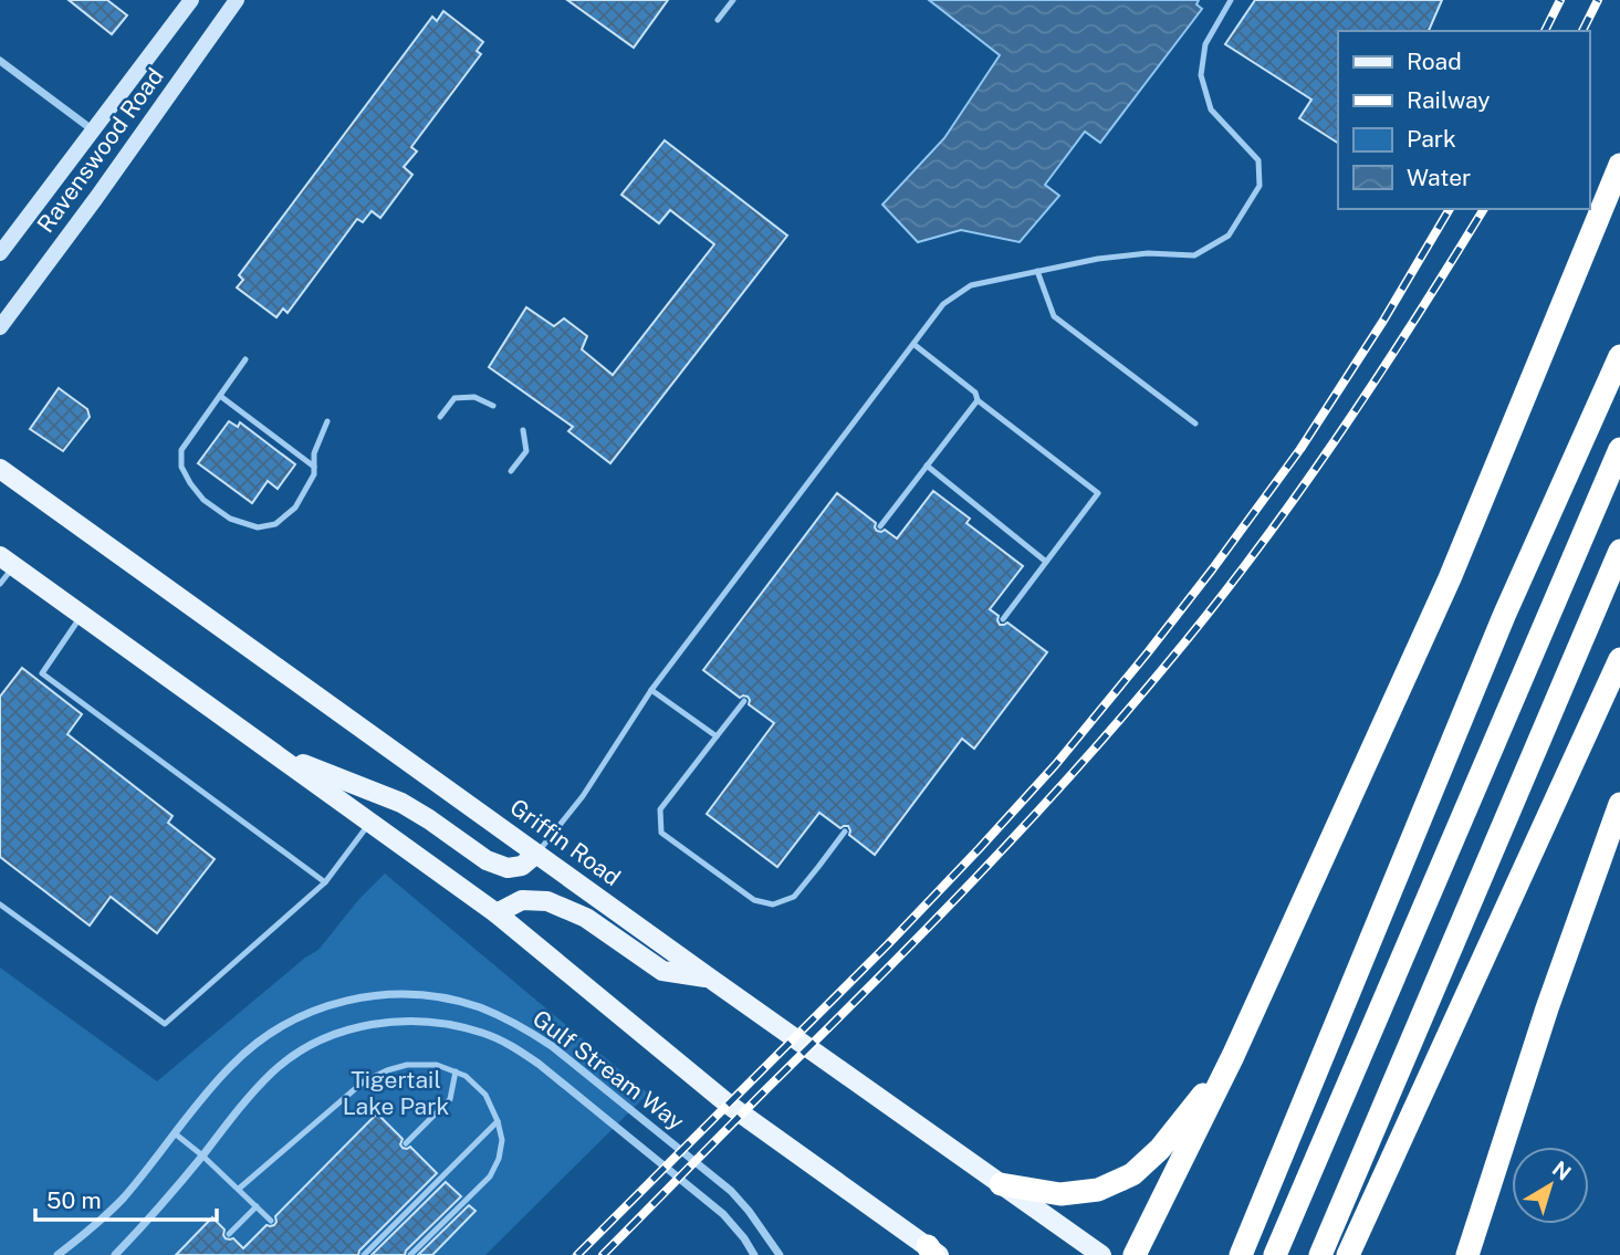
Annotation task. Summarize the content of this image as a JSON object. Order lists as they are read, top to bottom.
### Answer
{
  "streets": {
    "main road": ["Griffin Road"],
    "street": ["Ravenswood Road", "Gulf Stream Way"]
  },
  "parks": ["Tigertail Lake Park"],
  "legend": [
    "Road",
    "Railway",
    "Park",
    "Water"
  ],
  "scale_bar": "50 m",
  "north": "top right"
}
